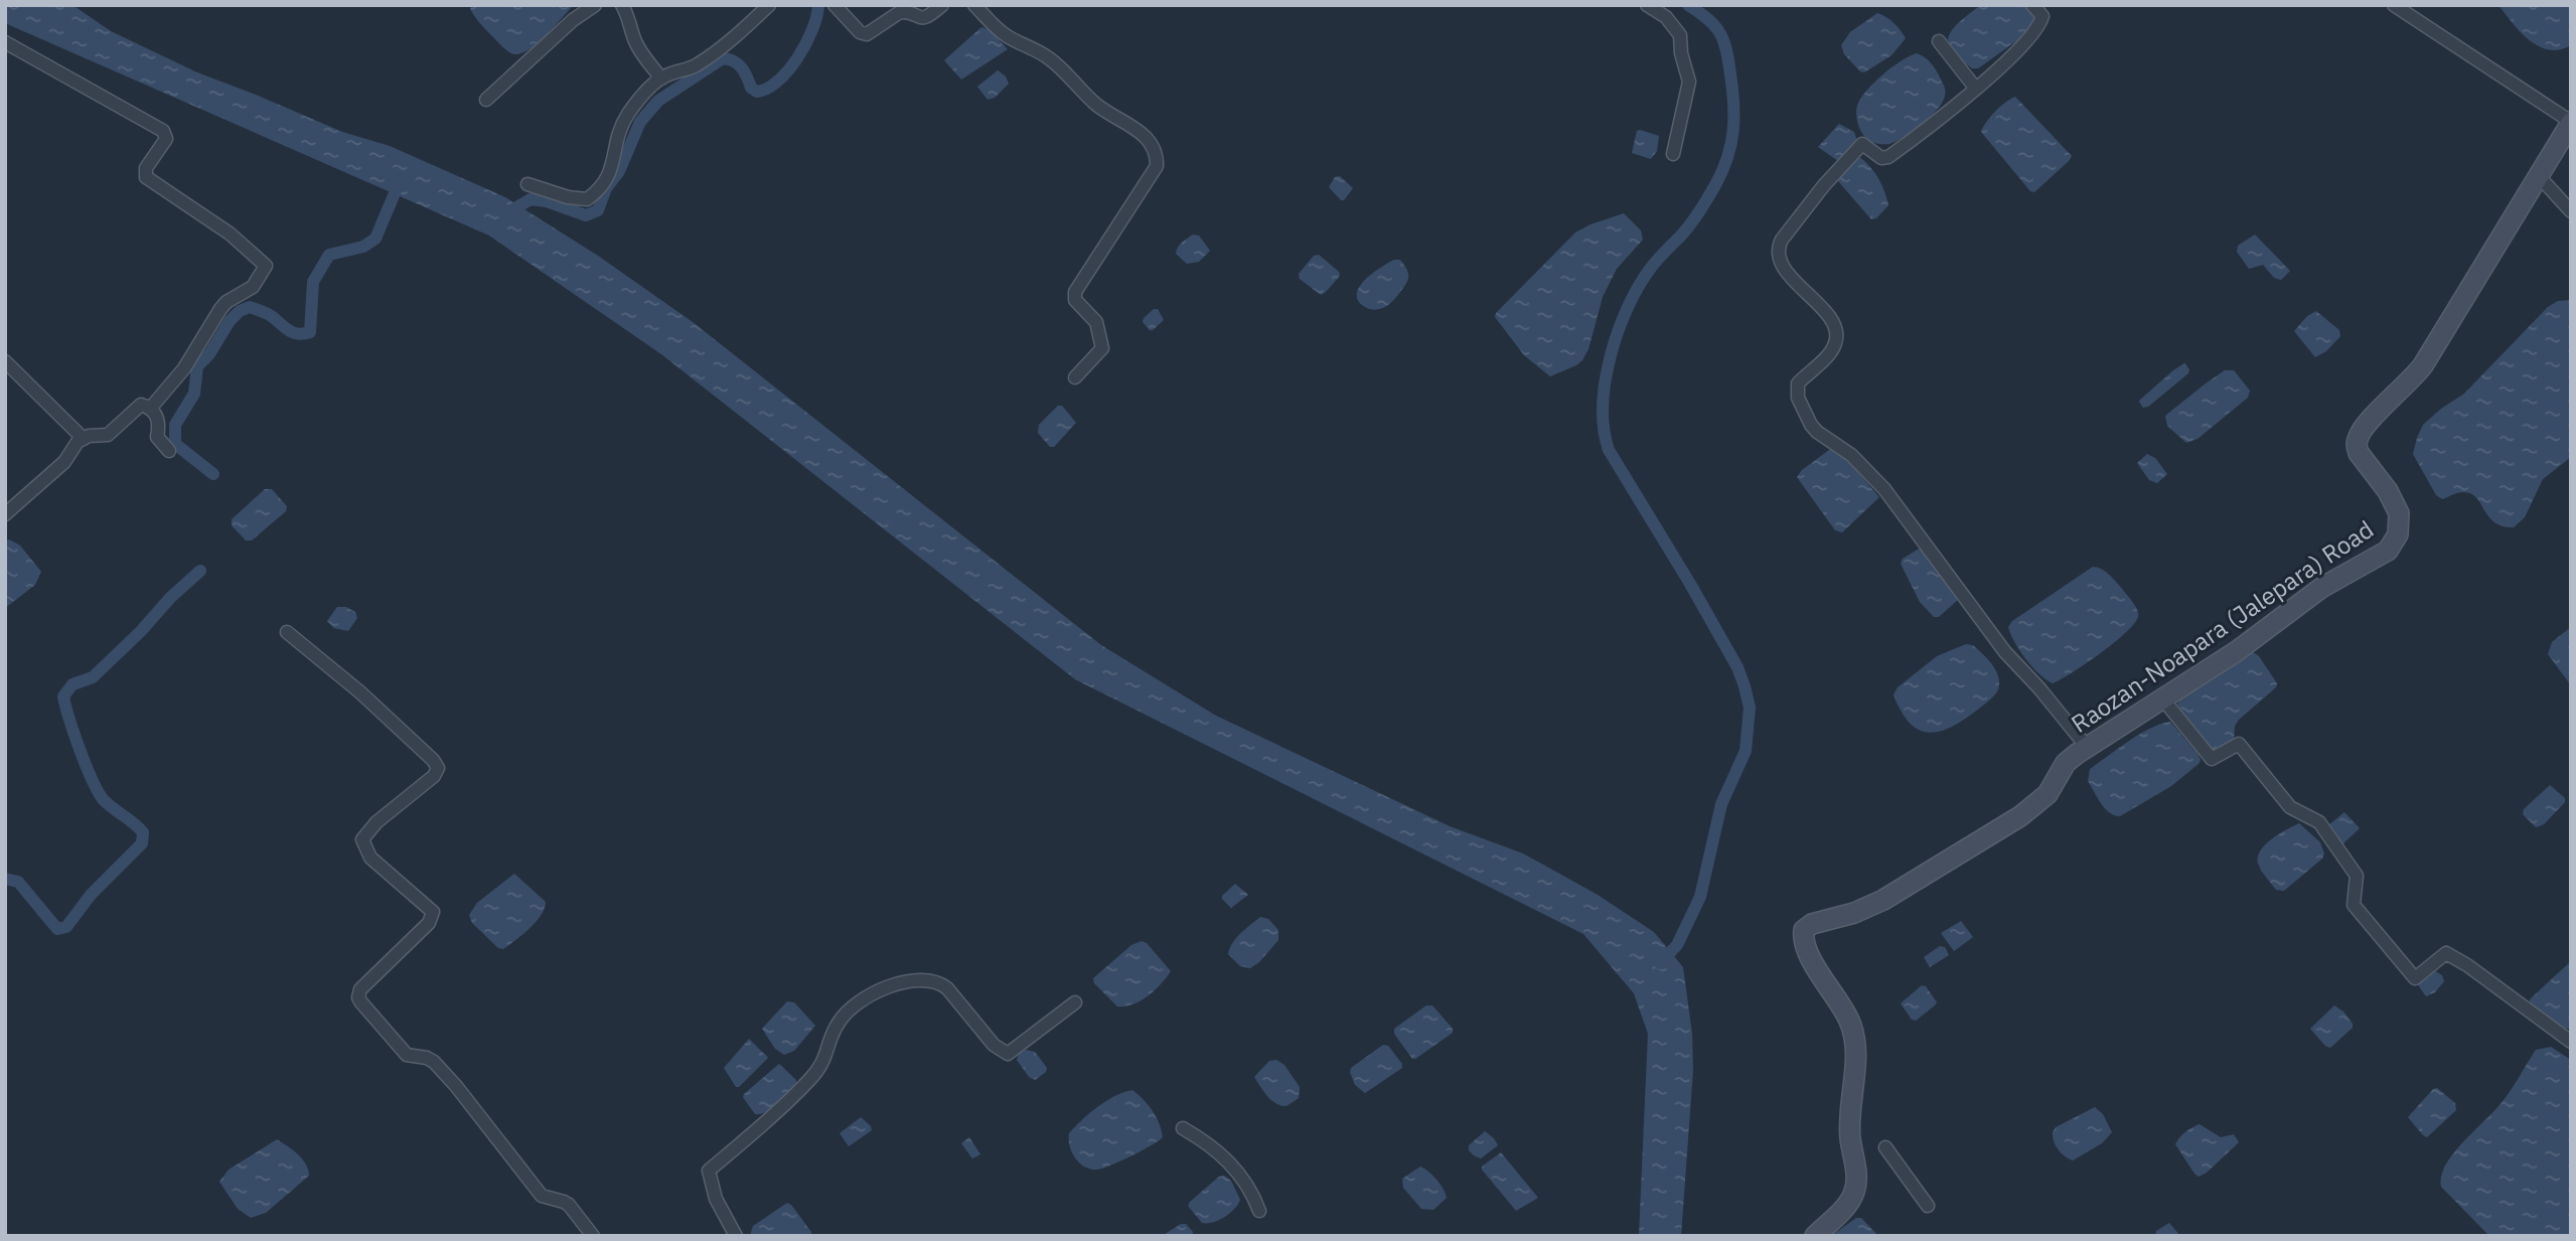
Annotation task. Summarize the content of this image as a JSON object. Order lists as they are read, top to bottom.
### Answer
{
  "streets": {
    "main road": ["Raozan-Noapara (Jalepara) Road"]
  }
}
